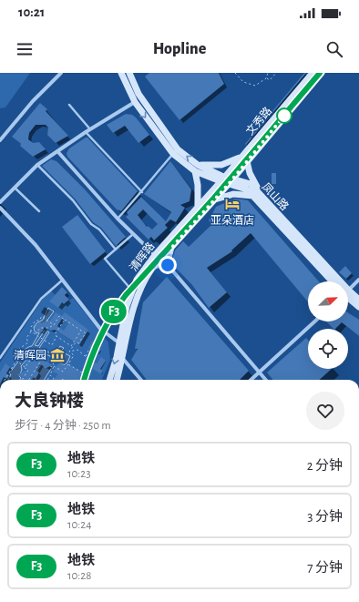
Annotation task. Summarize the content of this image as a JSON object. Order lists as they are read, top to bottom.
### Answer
{
  "streets": {
    "street": ["文秀路", "凤山路", "清晖路"]
  },
  "crossings": [
    ["文秀路", "凤山路"],
    ["文秀路", "清晖路"],
    ["凤山路", "清晖路"]
  ],
  "places": {
    "hotel": ["亚朵酒店"],
    "museum": ["清晖园"]
  },
  "lines": ["metro line F3"],
  "north": "top right",
  "page": {
    "status": "10:21",
    "header": "Hopline",
    "on_map": "F3",
    "heading": ["大良钟楼", "步行 · 4 分钟 · 250 m"],
    "list": [
      {
        "mark": "F3",
        "name": "地铁",
        "note": "10:23",
        "value": "2 分钟"
      },
      {
        "mark": "F3",
        "name": "地铁",
        "note": "10:24",
        "value": "3 分钟"
      },
      {
        "mark": "F3",
        "name": "地铁",
        "note": "10:28",
        "value": "7 分钟"
      }
    ]
  }
}
